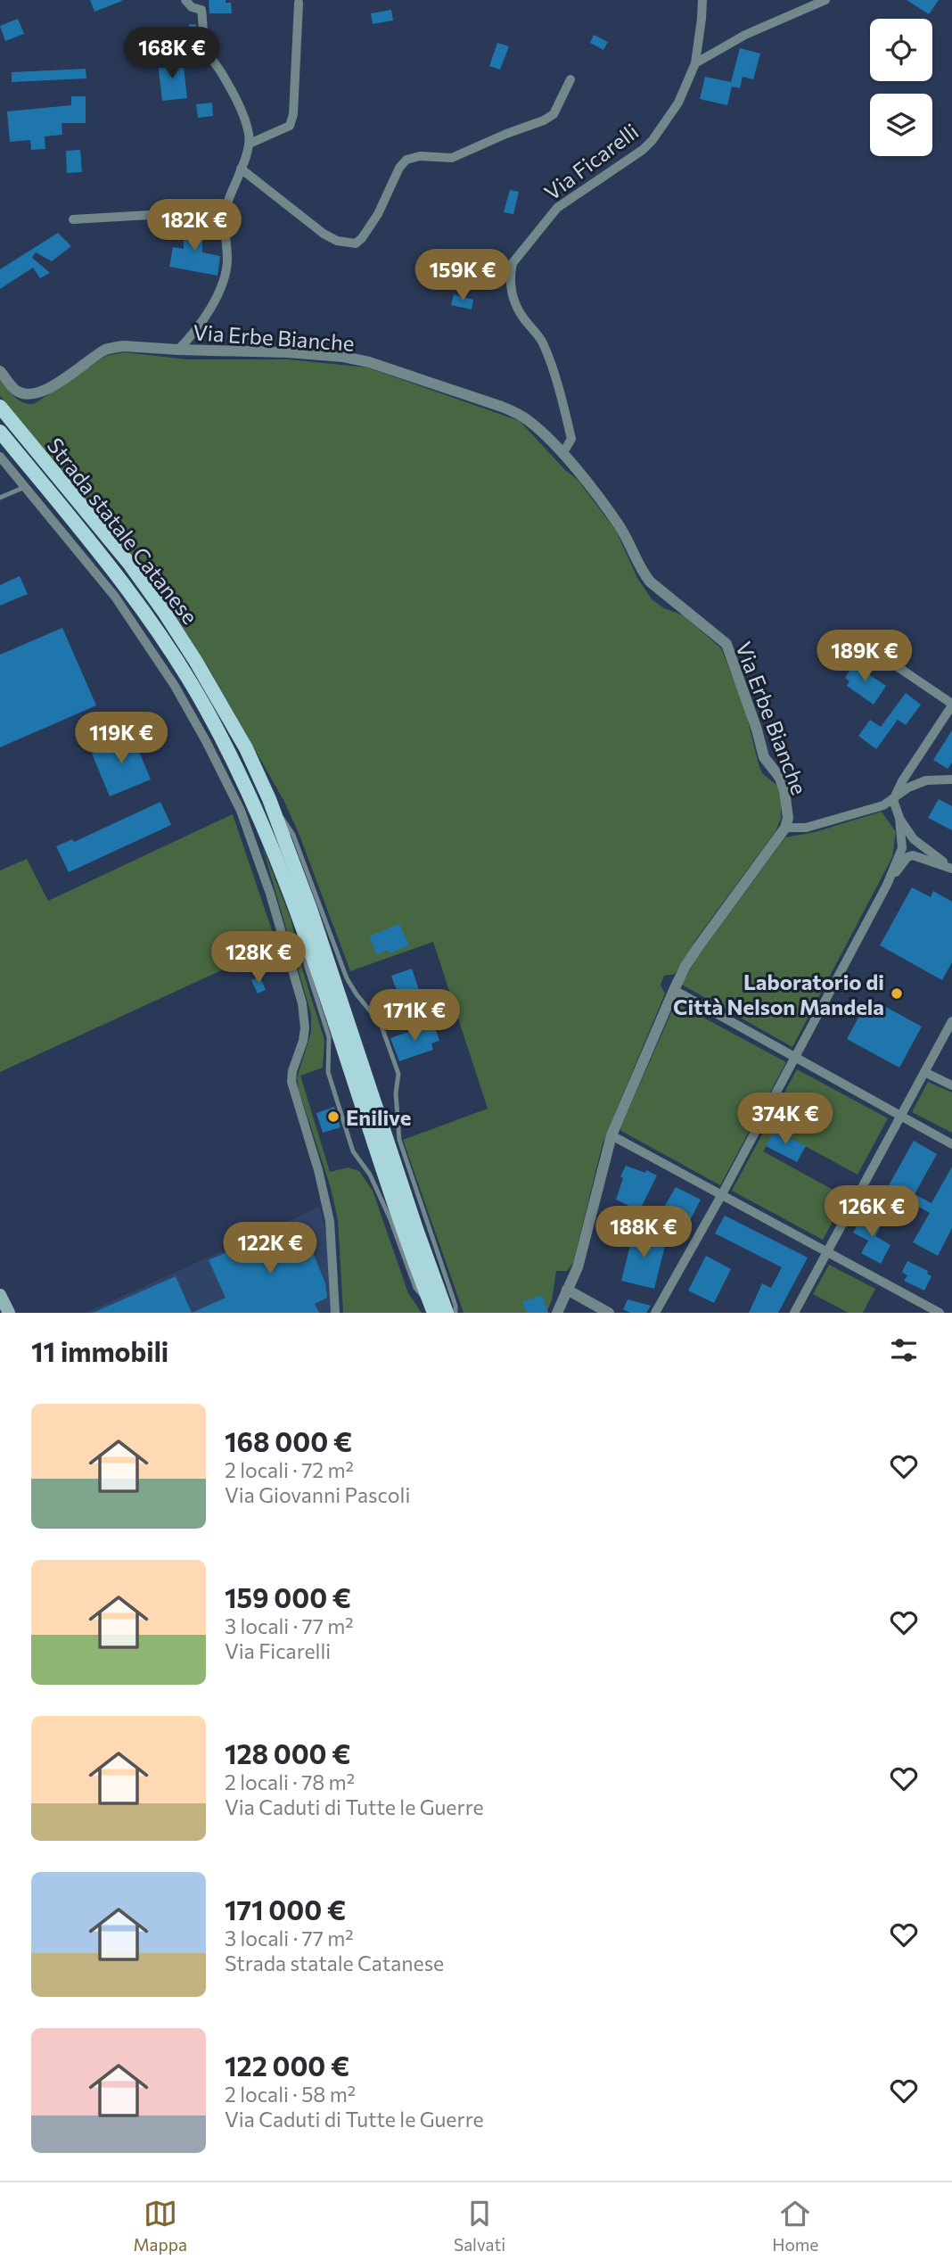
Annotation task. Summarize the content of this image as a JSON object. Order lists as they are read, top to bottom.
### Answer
{
  "streets": {
    "main road": ["Strada statale Catanese"],
    "street": ["Via Ficarelli", "Via Erbe Bianche"]
  },
  "crossings": [
    ["Via Ficarelli", "Via Erbe Bianche"]
  ],
  "places": ["Laboratorio di Città Nelson Mandela", "Enilive"],
  "page": {
    "price": [
      "168K €",
      "182K €",
      "159K €",
      "189K €",
      "119K €",
      "128K €",
      "171K €",
      "374K €",
      "126K €",
      "188K €",
      "122K €"
    ],
    "heading": "11 immobili",
    "list": [
      {
        "name": "168 000 €",
        "note": "2 locali · 72 m² · Via Giovanni Pascoli"
      },
      {
        "name": "159 000 €",
        "note": "3 locali · 77 m² · Via Ficarelli"
      },
      {
        "name": "128 000 €",
        "note": "2 locali · 78 m² · Via Caduti di Tutte le Guerre"
      },
      {
        "name": "171 000 €",
        "note": "3 locali · 77 m² · Strada statale Catanese"
      },
      {
        "name": "122 000 €",
        "note": "2 locali · 58 m² · Via Caduti di Tutte le Guerre"
      }
    ],
    "tabs": ["Mappa", "Salvati", "Home"]
  }
}
